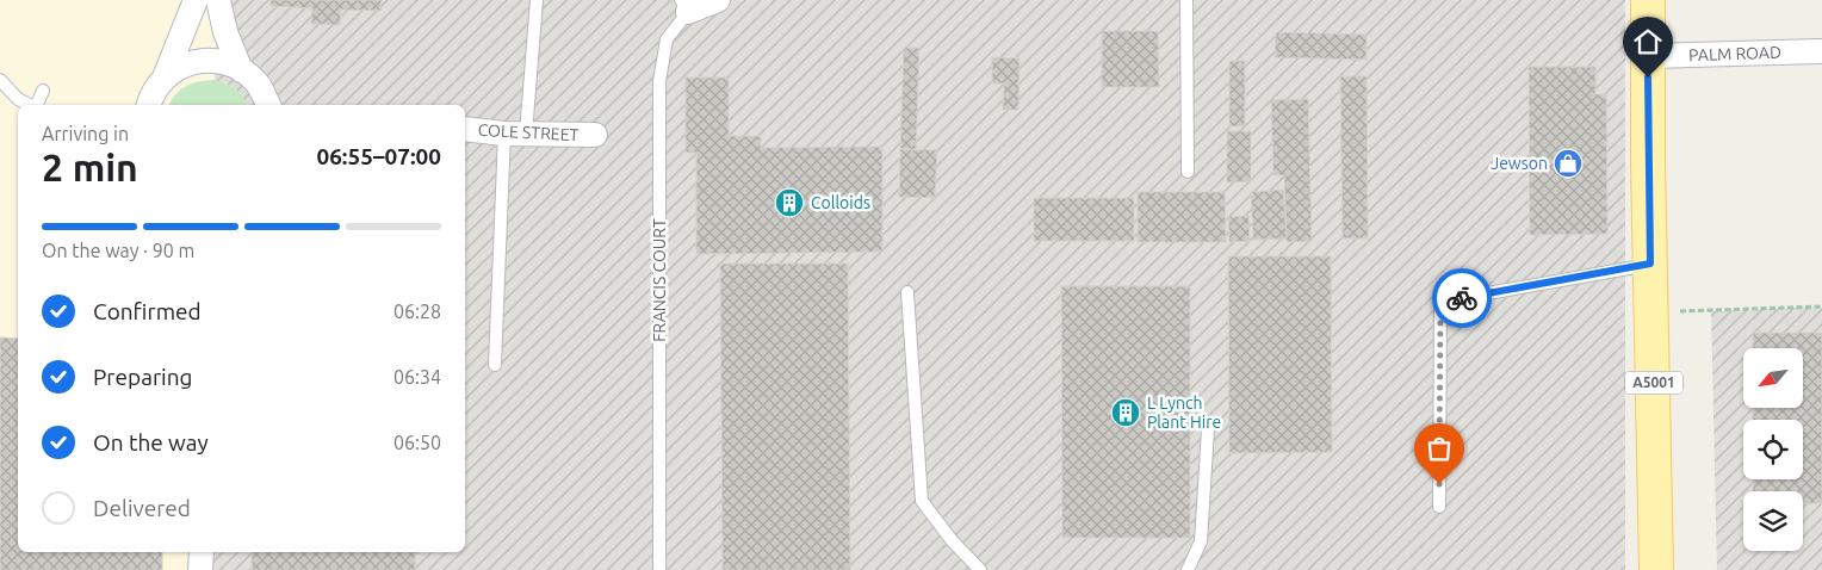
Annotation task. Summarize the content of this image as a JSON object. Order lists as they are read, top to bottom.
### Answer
{
  "streets": {
    "main road": ["A5001"],
    "street": ["PALM ROAD", "COLE STREET"],
    "lane": ["FRANCIS COURT"]
  },
  "crossings": [
    ["PALM ROAD", "A5001"]
  ],
  "places": {
    "shop": ["Jewson"],
    "building": ["Colloids", "L Lynch Plant Hire"]
  },
  "north": "bottom left",
  "page": {
    "heading": ["2 min", "Arriving in", "06:55–07:00"],
    "bar": "On the way · 90 m",
    "list": [
      ["Confirmed", "06:28"],
      ["Preparing", "06:34"],
      ["On the way", "06:50"],
      "Delivered"
    ]
  }
}
